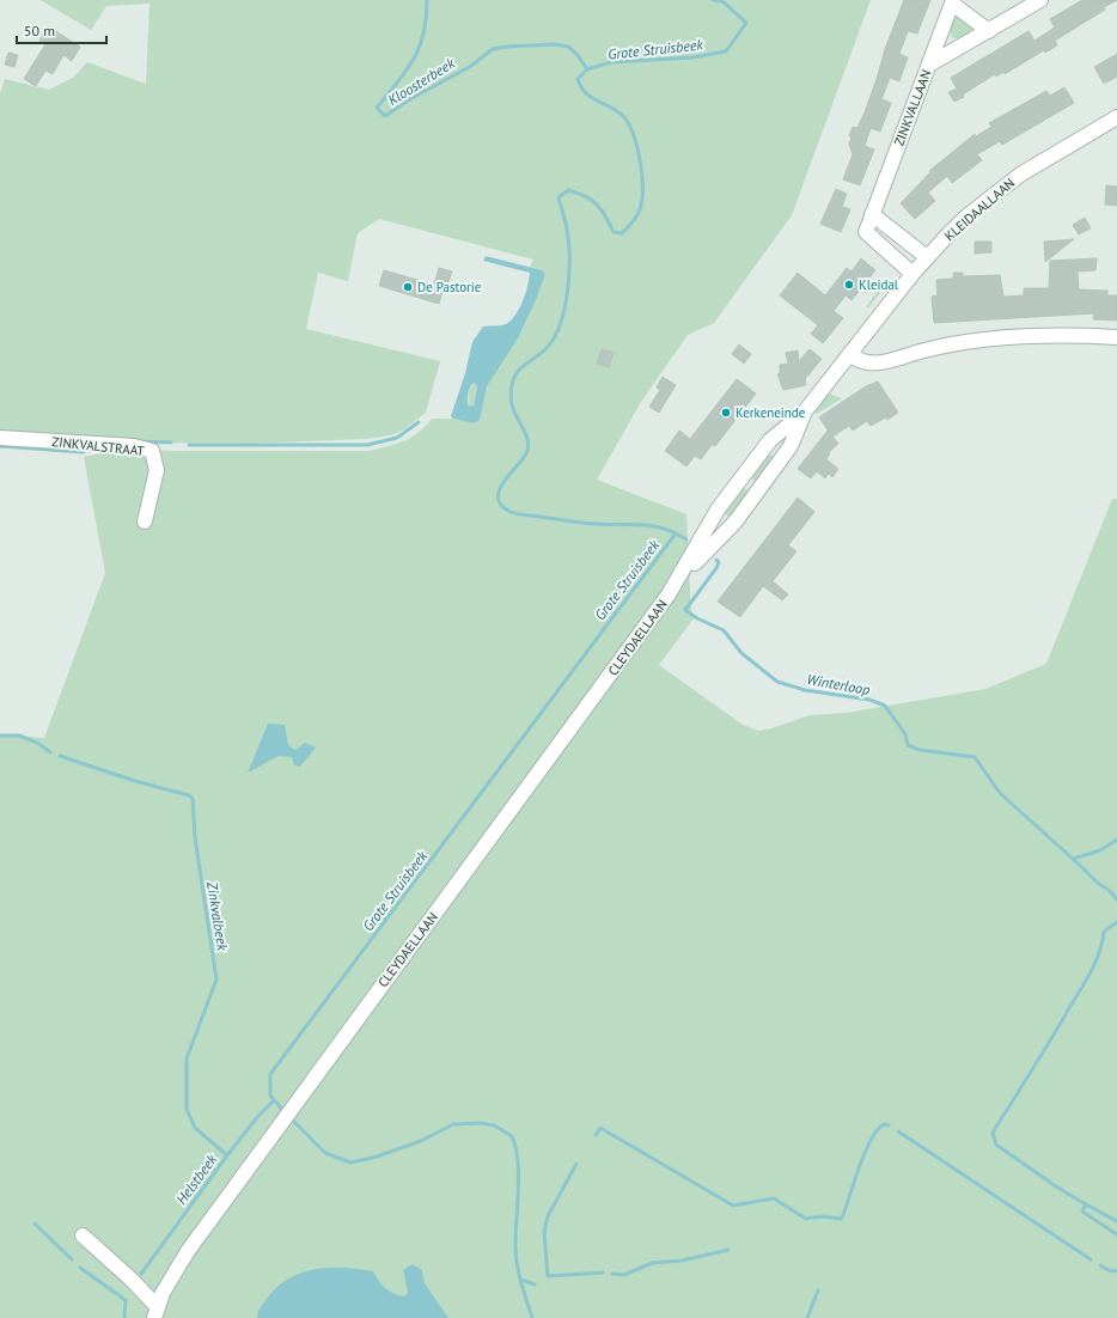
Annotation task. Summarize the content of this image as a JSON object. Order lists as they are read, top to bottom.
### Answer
{
  "streets": {
    "street": [
      "ZINKVALLAAN",
      "KLEIDAALLAAN",
      "ZINKVALSTRAAT",
      "CLEYDAELLAAN"
    ]
  },
  "crossings": [
    ["ZINKVALLAAN", "KLEIDAALLAAN"]
  ],
  "water": [
    "Grote Struisbeek",
    "Kloosterbeek",
    "Winterloop",
    "Zinkvalbeek",
    "Helstbeek"
  ],
  "places": ["Kleidal", "De Pastorie", "Kerkeneinde"],
  "scale_bar": "50 m"
}
